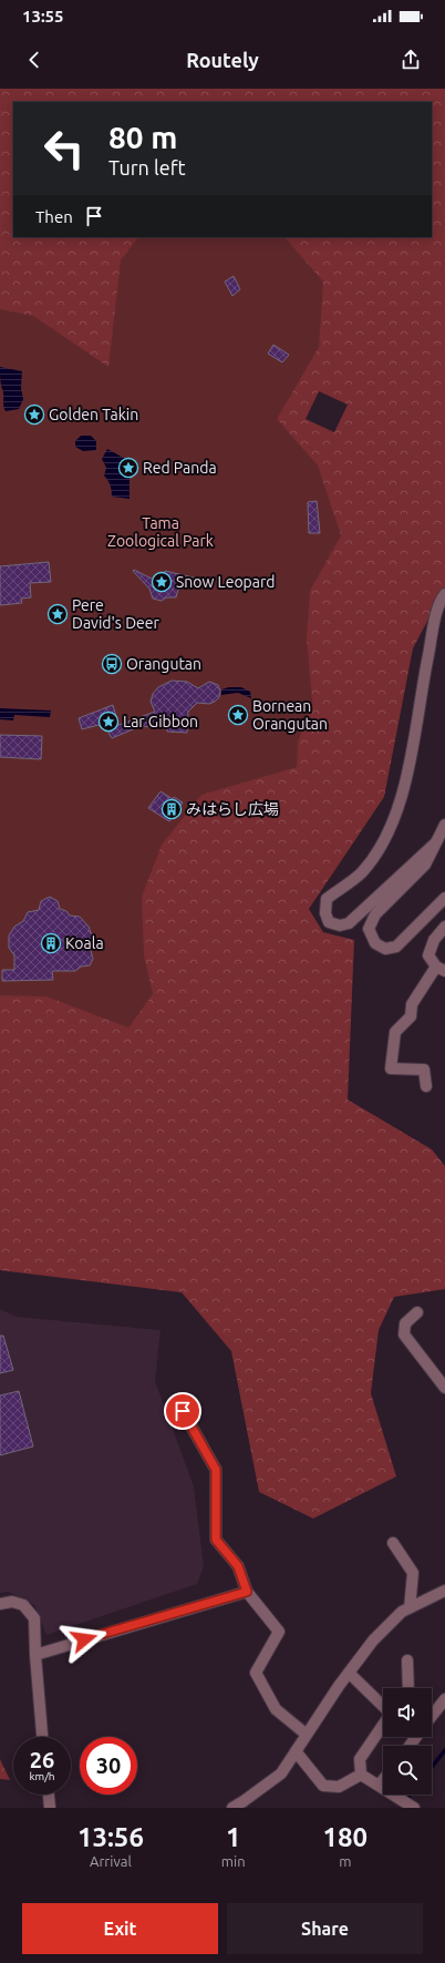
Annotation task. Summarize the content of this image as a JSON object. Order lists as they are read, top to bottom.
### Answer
{
  "parks": ["Tama Zoological Park"],
  "places": {
    "place": [
      "Golden Takin",
      "Red Panda",
      "Snow Leopard",
      "Pere David's Deer",
      "Bornean Orangutan",
      "Lar Gibbon"
    ],
    "bus stop": ["Orangutan"],
    "building": ["みはらし広場", "Koala"]
  },
  "page": {
    "status": "13:55",
    "header": "Routely",
    "turn": ["80 m", "Turn left"],
    "then": "Then",
    "speed": "26 km/h",
    "limit": "30",
    "eta": [
      "13:56",
      "Arrival",
      "1",
      "min",
      "180",
      "m"
    ],
    "buttons": ["Exit", "Share"]
  }
}
